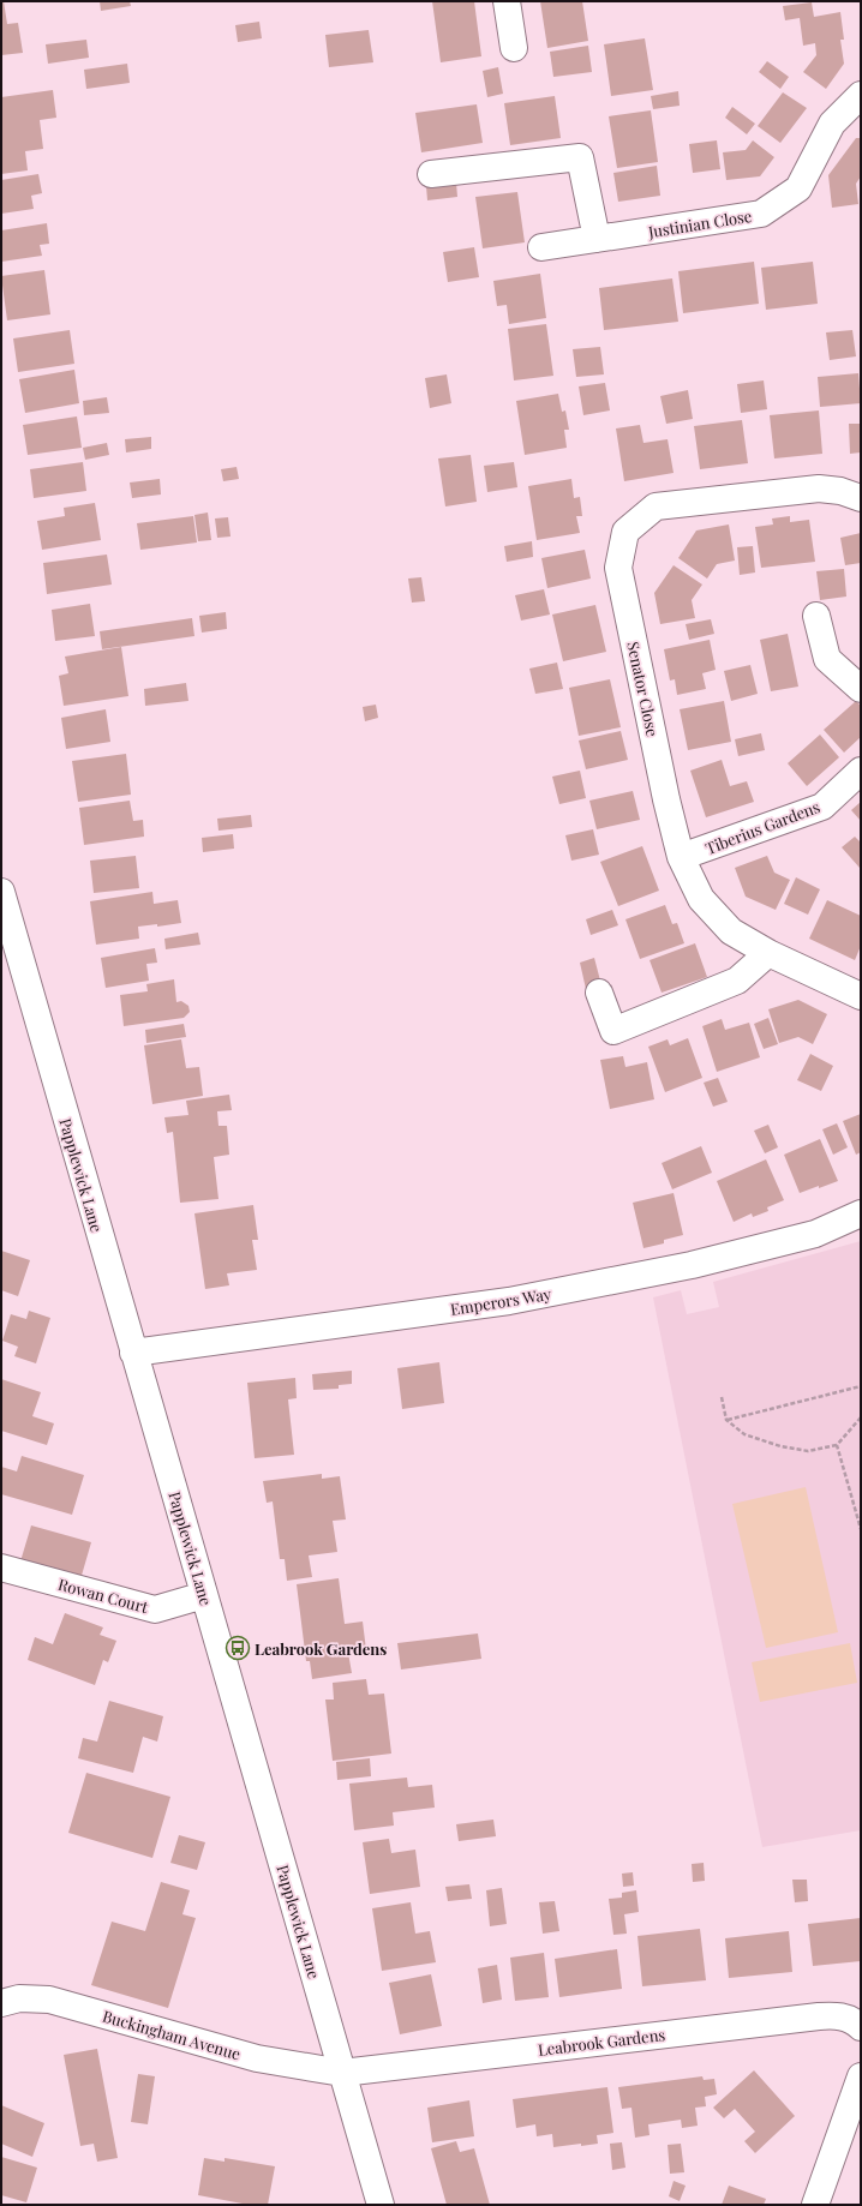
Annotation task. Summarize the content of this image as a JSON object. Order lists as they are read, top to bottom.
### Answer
{
  "streets": {
    "street": [
      "Justinian Close",
      "Senator Close",
      "Tiberius Gardens",
      "Papplewick Lane",
      "Emperors Way",
      "Rowan Court",
      "Buckingham Avenue",
      "Leabrook Gardens"
    ]
  },
  "crossings": [
    ["Senator Close", "Tiberius Gardens"],
    ["Papplewick Lane", "Emperors Way"],
    ["Papplewick Lane", "Rowan Court"],
    ["Papplewick Lane", "Buckingham Avenue"],
    ["Papplewick Lane", "Leabrook Gardens"],
    ["Buckingham Avenue", "Leabrook Gardens"]
  ],
  "places": {
    "bus stop": ["Leabrook Gardens"]
  }
}
